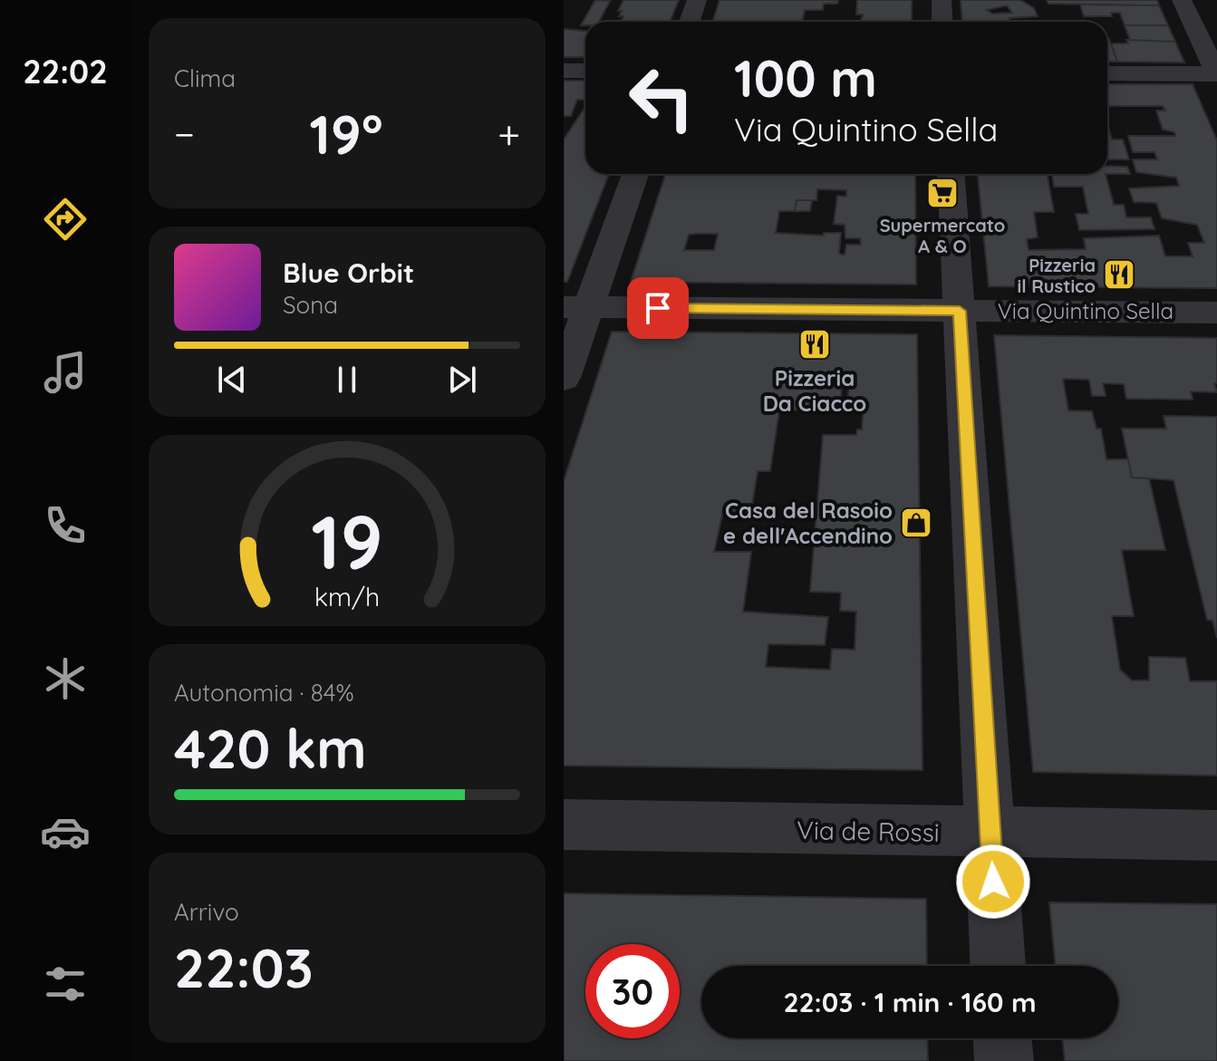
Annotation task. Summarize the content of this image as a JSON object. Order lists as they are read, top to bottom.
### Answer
{
  "streets": {
    "street": ["Via Quintino Sella", "Via de Rossi"]
  },
  "places": {
    "supermarket": ["Supermercato A & O"],
    "restaurant": ["Pizzeria il Rustico", "Pizzeria Da Ciacco"],
    "shop": ["Casa del Rasoio e dell'Accendino"]
  },
  "page": {
    "tabs": "22:02",
    "tile": [
      "Clima",
      ["Autonomia · 84%", "420 km"],
      ["Arrivo", "22:03"]
    ],
    "turn": ["100 m", "Via Quintino Sella"],
    "heat": ["−", "19°", "+"],
    "song": ["Blue Orbit", "Sona"],
    "limit": "30",
    "trip": "22:03 · 1 min · 160 m",
    "gauge": ["19", "km/h"]
  }
}
